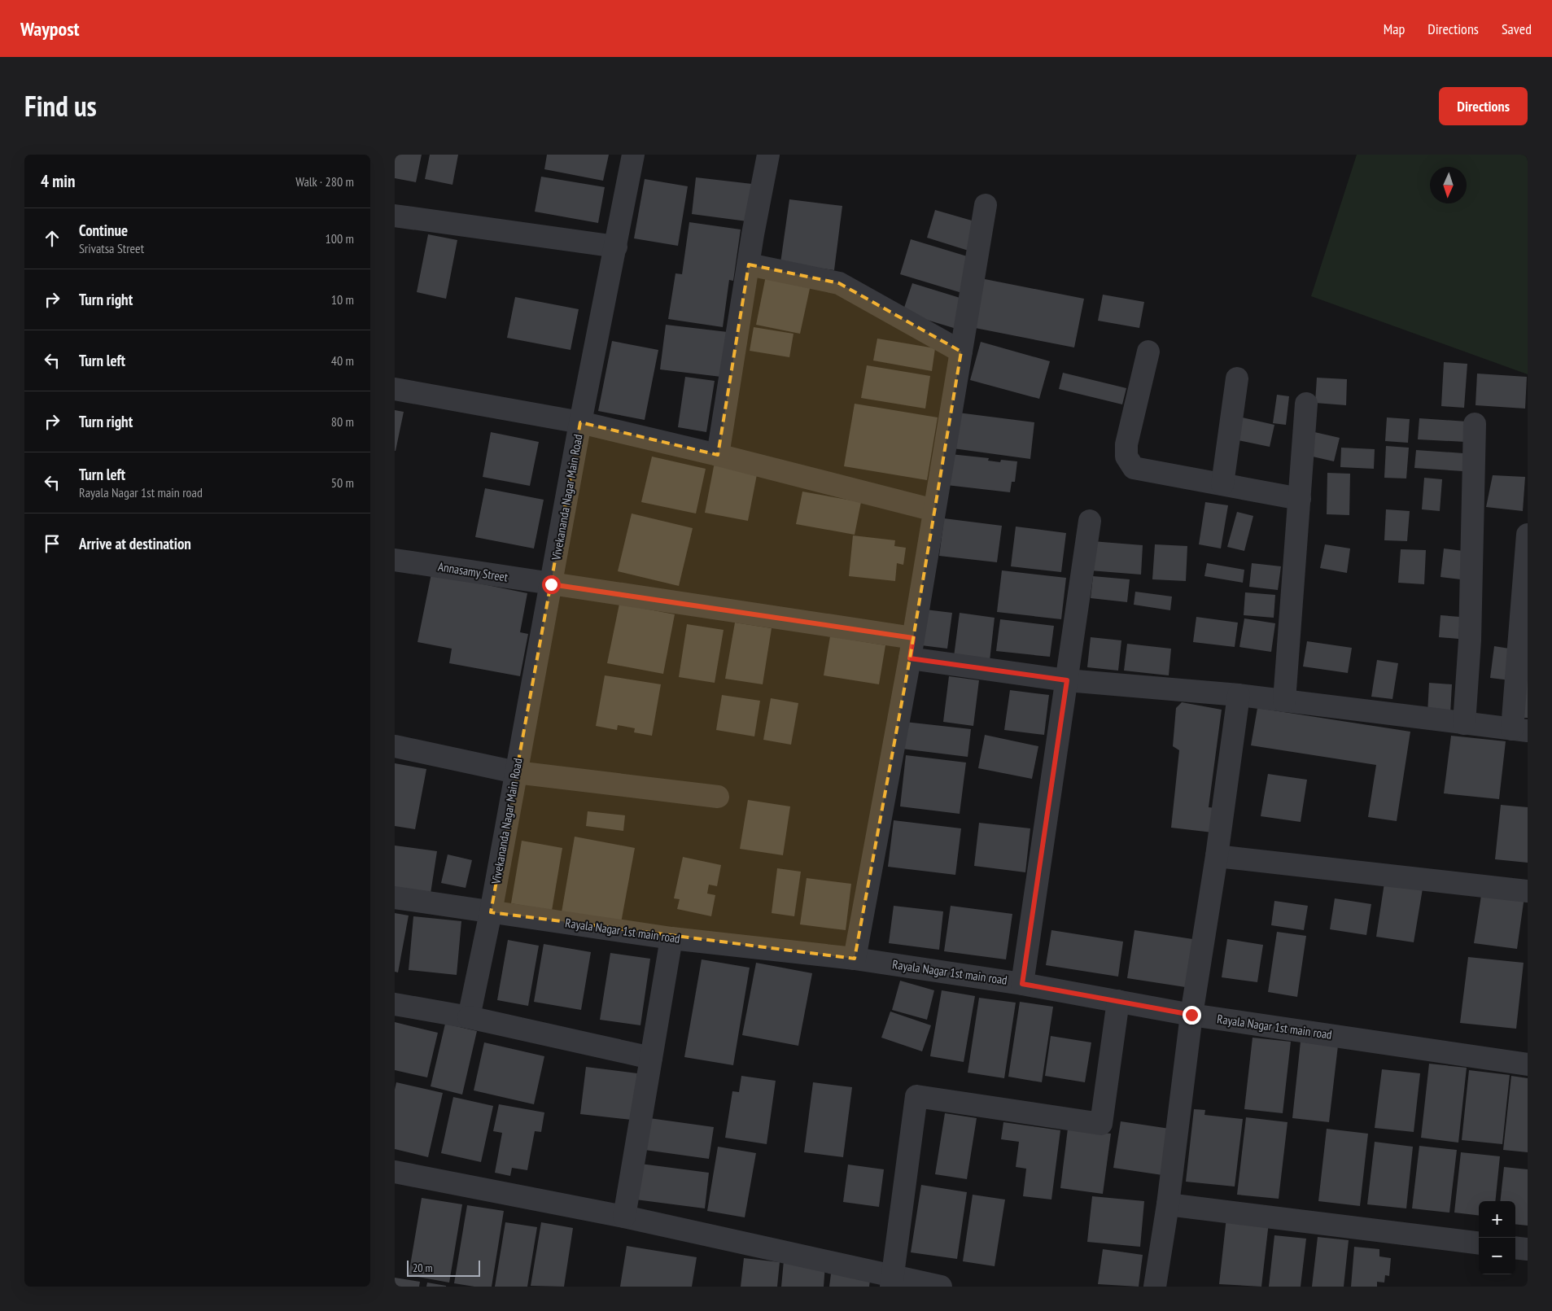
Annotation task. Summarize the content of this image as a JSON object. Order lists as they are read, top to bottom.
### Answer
{
  "streets": {
    "street": ["Vivekananda Nagar Main Road", "Annasamy Street", "Rayala Nagar 1st main road"]
  },
  "crossings": [
    ["Vivekananda Nagar Main Road", "Annasamy Street"],
    ["Vivekananda Nagar Main Road", "Rayala Nagar 1st main road"]
  ],
  "scale_bar": "20 m",
  "north": "bottom",
  "page": {
    "header": "Waypost",
    "nav": ["Map", "Directions", "Saved"],
    "title": "Find us",
    "buttons": "Directions",
    "heading": ["4 min", "Walk · 280 m"],
    "list": [
      ["Continue", "Srivatsa Street", "100 m"],
      ["Turn right", "10 m"],
      ["Turn left", "40 m"],
      ["Turn right", "80 m"],
      ["Turn left", "Rayala Nagar 1st main road", "50 m"],
      "Arrive at destination"
    ],
    "map_buttons": ["+", "−"],
    "scale": "20 m"
  }
}
